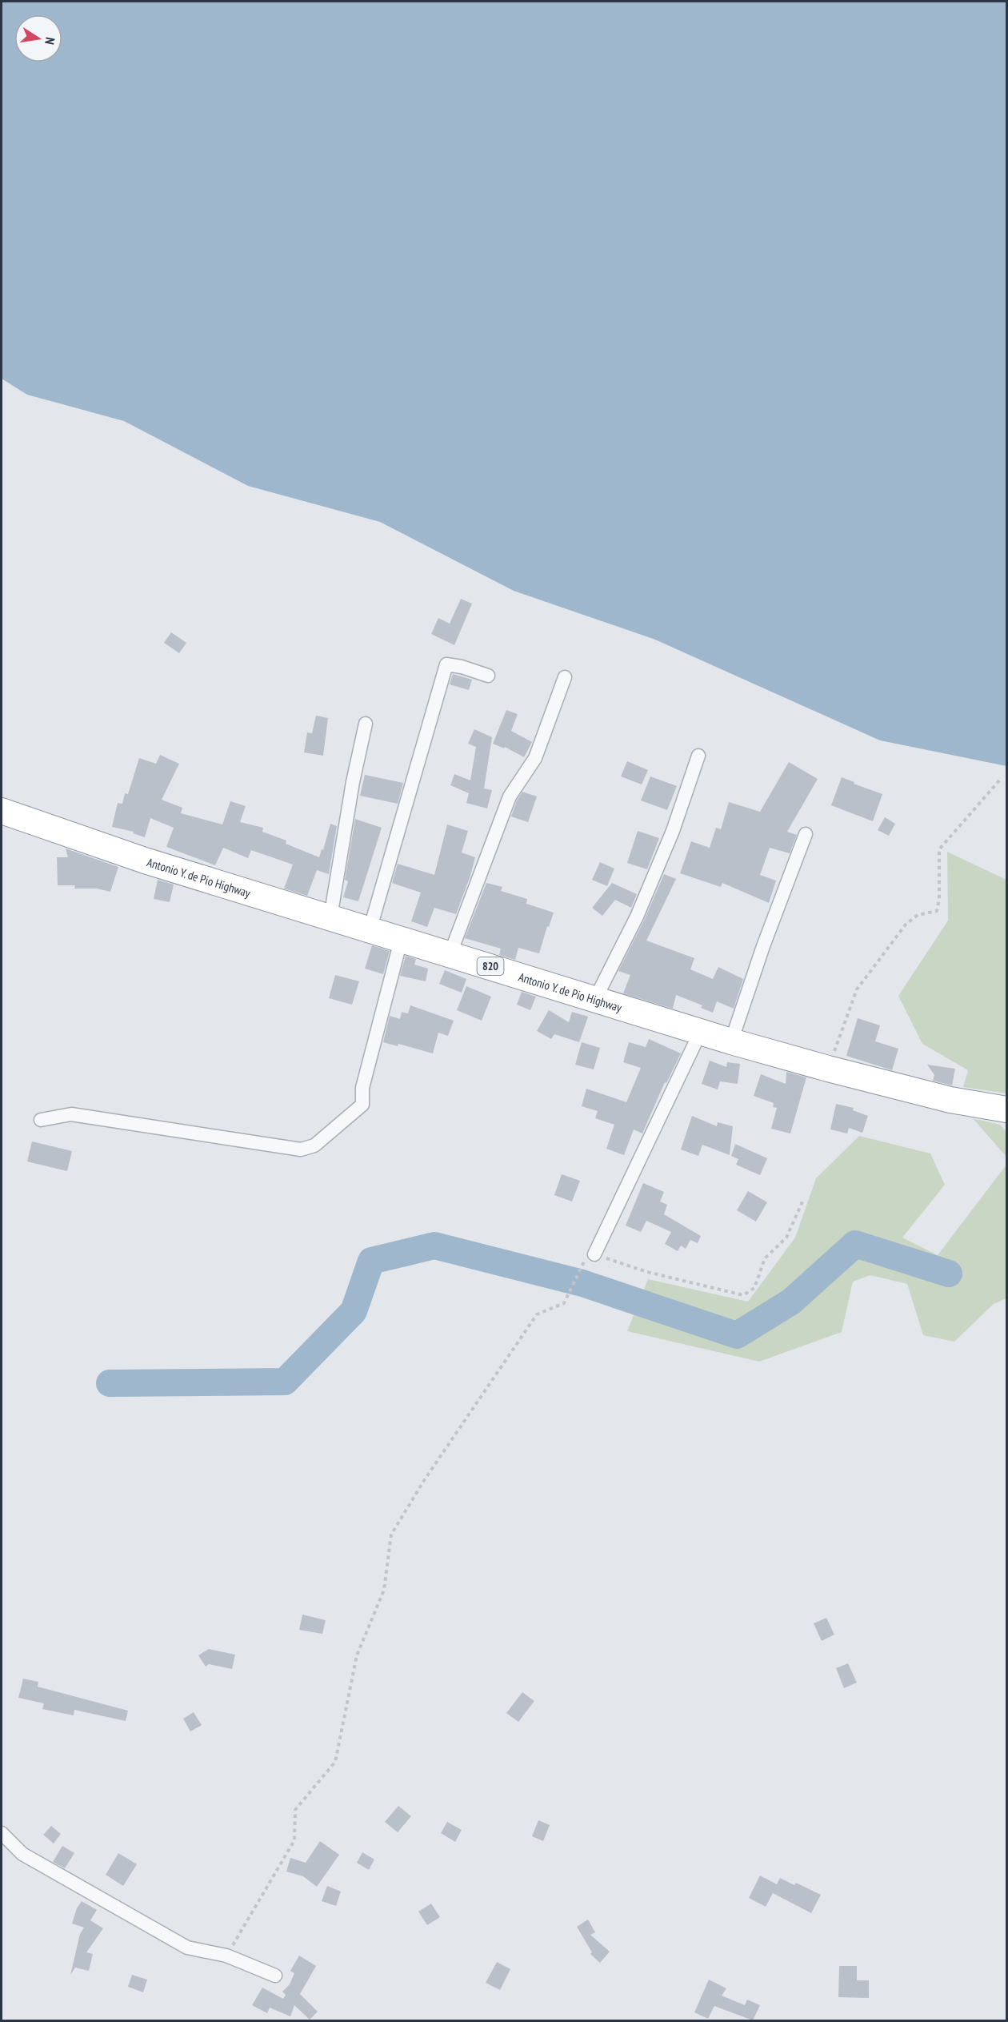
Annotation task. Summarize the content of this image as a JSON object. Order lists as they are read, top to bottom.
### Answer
{
  "streets": {
    "highway": ["Antonio Y. de Pio Highway", "820"]
  },
  "north": "right"
}
